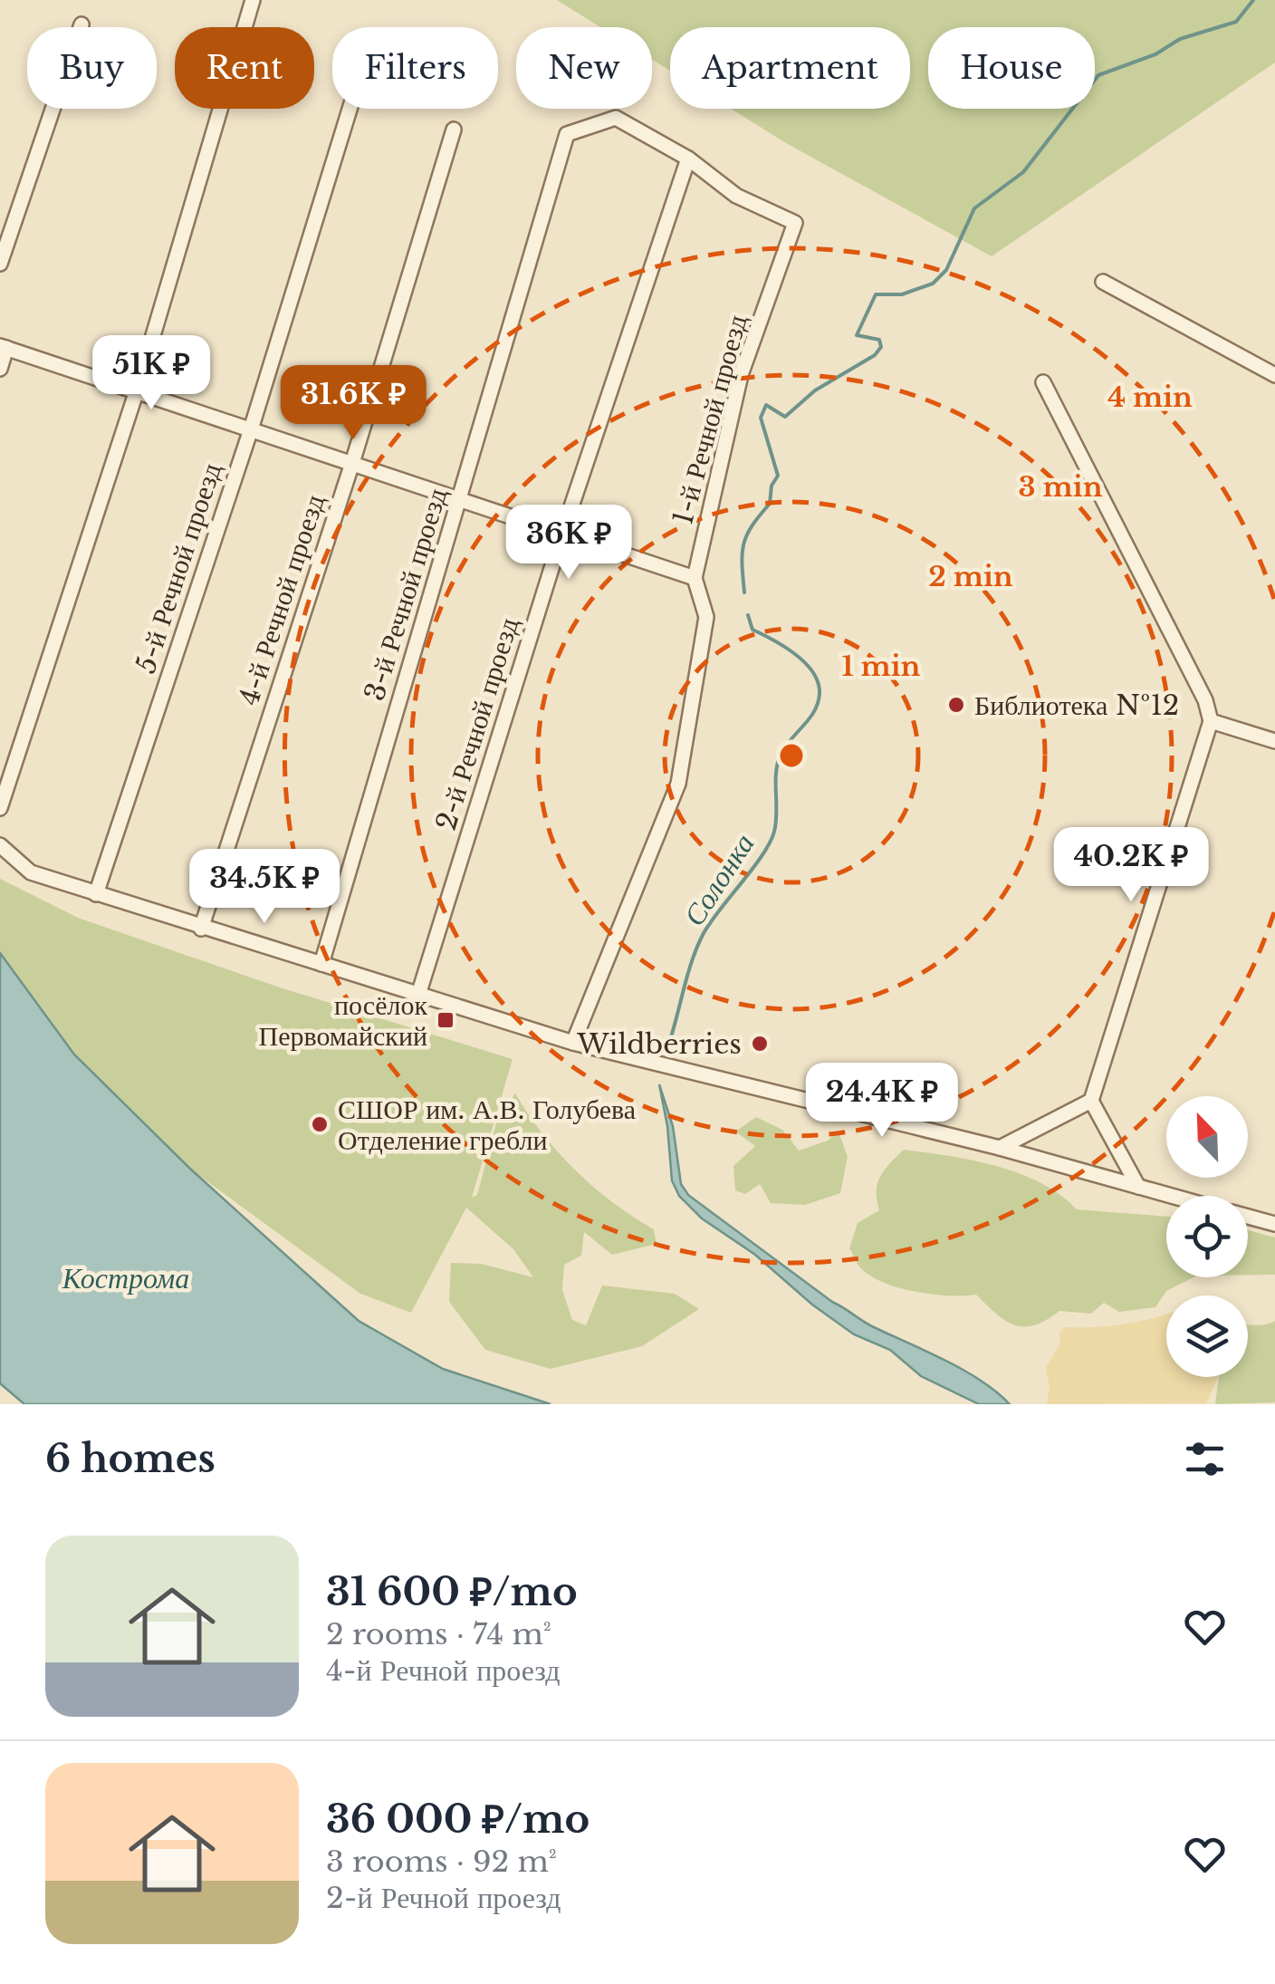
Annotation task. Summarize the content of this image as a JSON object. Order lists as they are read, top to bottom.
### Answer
{
  "streets": {
    "street": [
      "1-й Речной проезд",
      "5-й Речной проезд",
      "3-й Речной проезд",
      "4-й Речной проезд",
      "2-й Речной проезд"
    ]
  },
  "crossings": [
    ["1-й Речной проезд", "3-й Речной проезд"],
    ["1-й Речной проезд", "2-й Речной проезд"],
    ["3-й Речной проезд", "2-й Речной проезд"]
  ],
  "water": ["Солонка", "Кострома"],
  "places": {
    "other": ["Библиотека №12", "Wildberries", "СШОР им. А.В. Голубева Отделение гребли"],
    "transit": ["посёлок Первомайский"]
  },
  "north": "top left",
  "page": {
    "chip": [
      "Buy",
      "Rent",
      "Filters",
      "New",
      "Apartment",
      "House"
    ],
    "price": [
      "51K ₽",
      "31.6K ₽",
      "36K ₽",
      "40.2K ₽",
      "34.5K ₽",
      "24.4K ₽"
    ],
    "heading": "6 homes",
    "list": [
      {
        "name": "31 600 ₽/mo",
        "note": "2 rooms · 74 m² · 4-й Речной проезд"
      },
      {
        "name": "36 000 ₽/mo",
        "note": "3 rooms · 92 m² · 2-й Речной проезд"
      }
    ]
  },
  "rings": [
    "4 min",
    "3 min",
    "2 min",
    "1 min"
  ]
}
